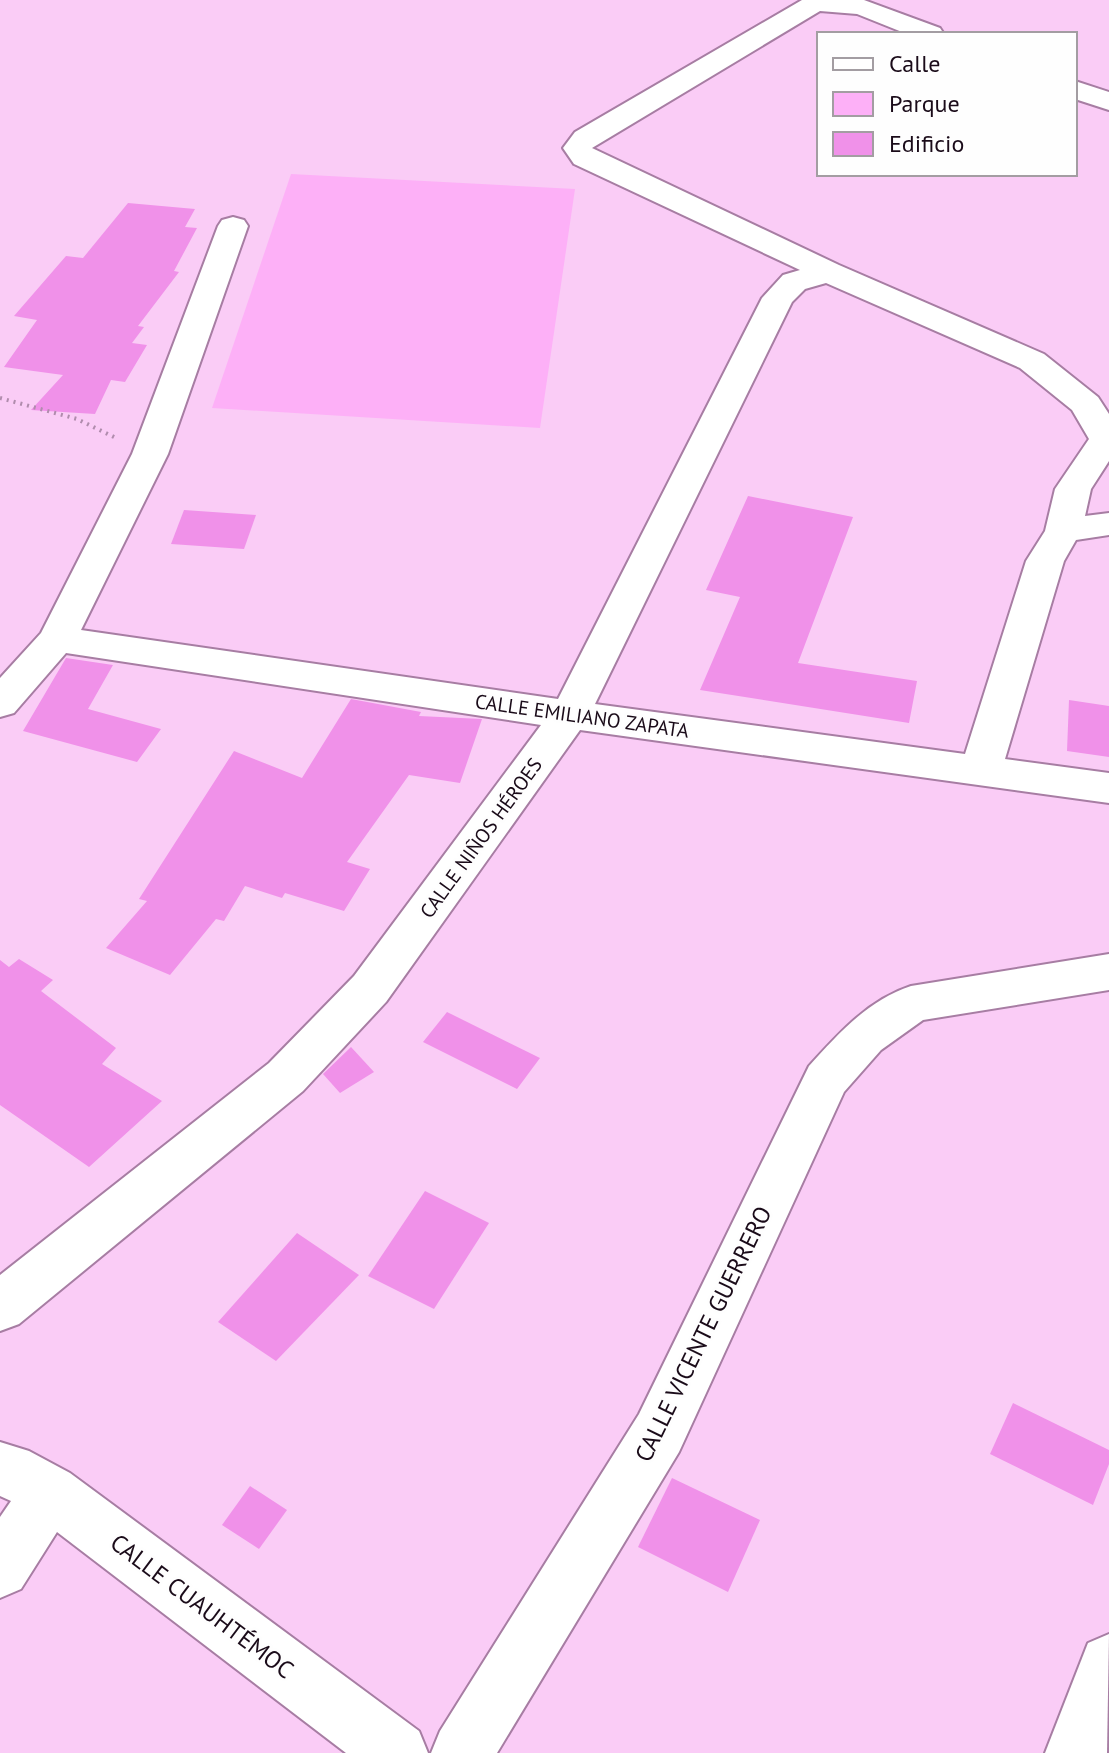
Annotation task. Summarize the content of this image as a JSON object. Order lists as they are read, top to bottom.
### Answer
{
  "streets": {
    "street": [
      "CALLE EMILIANO ZAPATA",
      "CALLE NIÑOS HÉROES",
      "CALLE VICENTE GUERRERO",
      "CALLE CUAUHTÉMOC"
    ]
  },
  "crossings": [
    ["CALLE EMILIANO ZAPATA", "CALLE NIÑOS HÉROES"]
  ],
  "legend": ["Calle", "Parque", "Edificio"]
}
